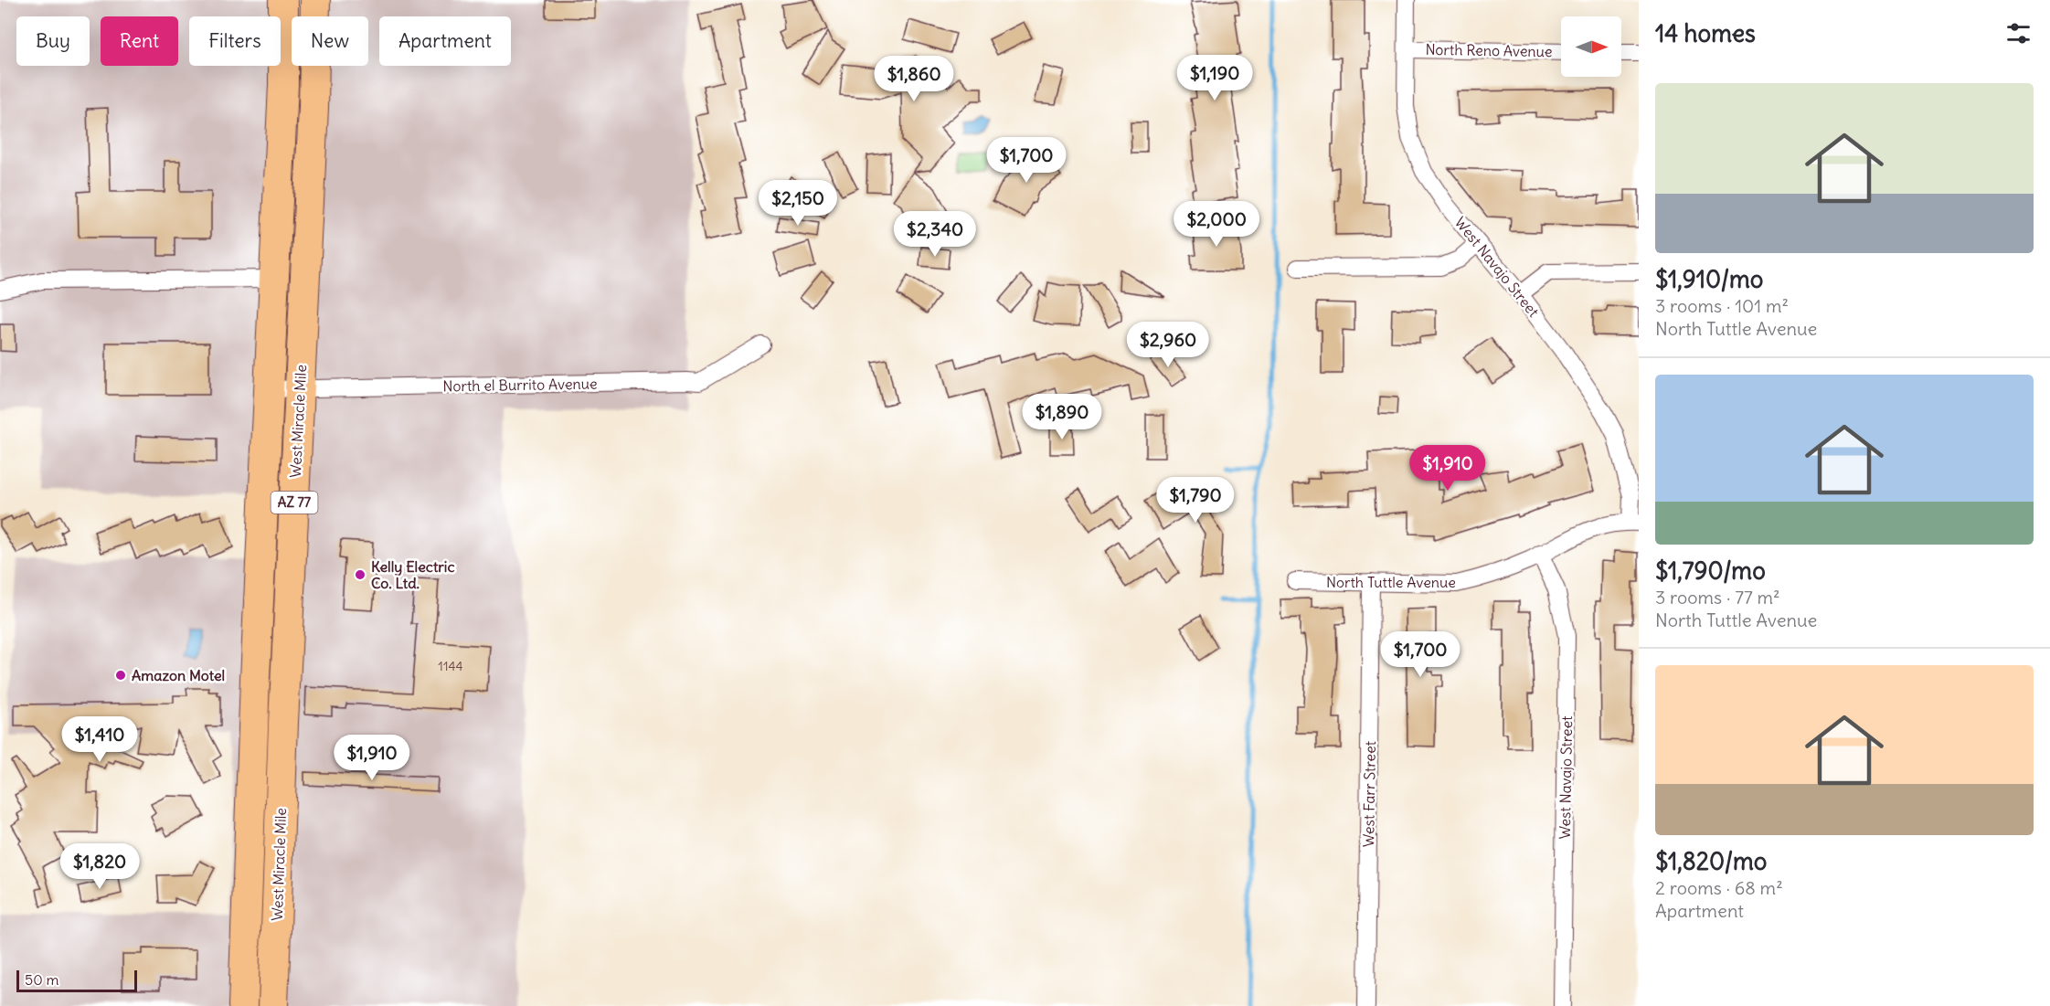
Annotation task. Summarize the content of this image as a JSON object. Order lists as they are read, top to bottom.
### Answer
{
  "streets": {
    "highway": ["West Miracle Mile", "AZ 77"],
    "street": [
      "North Reno Avenue",
      "West Navajo Street",
      "North el Burrito Avenue",
      "North Tuttle Avenue",
      "West Farr Street"
    ]
  },
  "crossings": [
    ["North Reno Avenue", "West Navajo Street"],
    ["West Navajo Street", "North Tuttle Avenue"],
    ["North el Burrito Avenue", "West Miracle Mile"],
    ["North Tuttle Avenue", "West Farr Street"]
  ],
  "places": ["Kelly Electric Co. Ltd.", "Amazon Motel"],
  "house_numbers": ["1144"],
  "scale_bar": "50 m",
  "north": "right",
  "page": {
    "heading": "14 homes",
    "chip": [
      "Buy",
      "Rent",
      "Filters",
      "New",
      "Apartment"
    ],
    "price": [
      "$1,190",
      "$1,860",
      "$1,700",
      "$2,150",
      "$2,000",
      "$2,340",
      "$2,960",
      "$1,890",
      "$1,910",
      "$1,790",
      "$1,700",
      "$1,410",
      "$1,910",
      "$1,820"
    ],
    "list": [
      {
        "name": "$1,910/mo",
        "note": "3 rooms · 101 m² · North Tuttle Avenue"
      },
      {
        "name": "$1,790/mo",
        "note": "3 rooms · 77 m² · North Tuttle Avenue"
      },
      {
        "name": "$1,820/mo",
        "note": "2 rooms · 68 m² · Apartment"
      }
    ],
    "scale": "50 m"
  }
}
